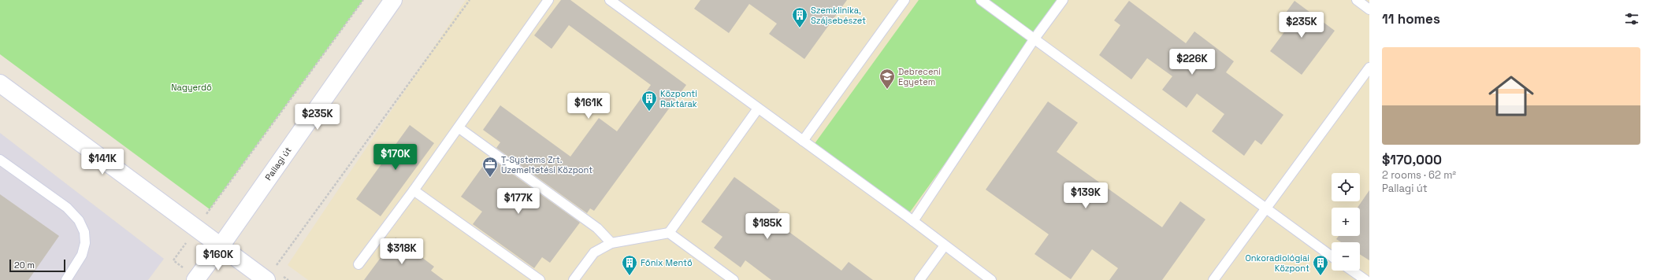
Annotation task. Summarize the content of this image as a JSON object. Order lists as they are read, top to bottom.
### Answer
{
  "streets": {
    "street": ["Pallagi út"]
  },
  "parks": ["Nagyerdő"],
  "places": {
    "building": [
      "Szemklinika, Szájsebészet",
      "Központi Raktárak",
      "Főnix Mentő",
      "Onkoradiológiai Központ"
    ],
    "school or university": ["Debreceni Egyetem"],
    "office": ["T-Systems Zrt. Üzemeltetési Központ"]
  },
  "scale_bar": "20 m",
  "page": {
    "heading": "11 homes",
    "price": [
      "$235K",
      "$226K",
      "$161K",
      "$235K",
      "$170K",
      "$141K",
      "$139K",
      "$177K",
      "$185K",
      "$318K",
      "$160K"
    ],
    "list": [
      {
        "name": "$170,000",
        "note": "2 rooms · 62 m² · Pallagi út"
      }
    ],
    "map_buttons": ["+", "−"],
    "scale": "20 m"
  }
}
